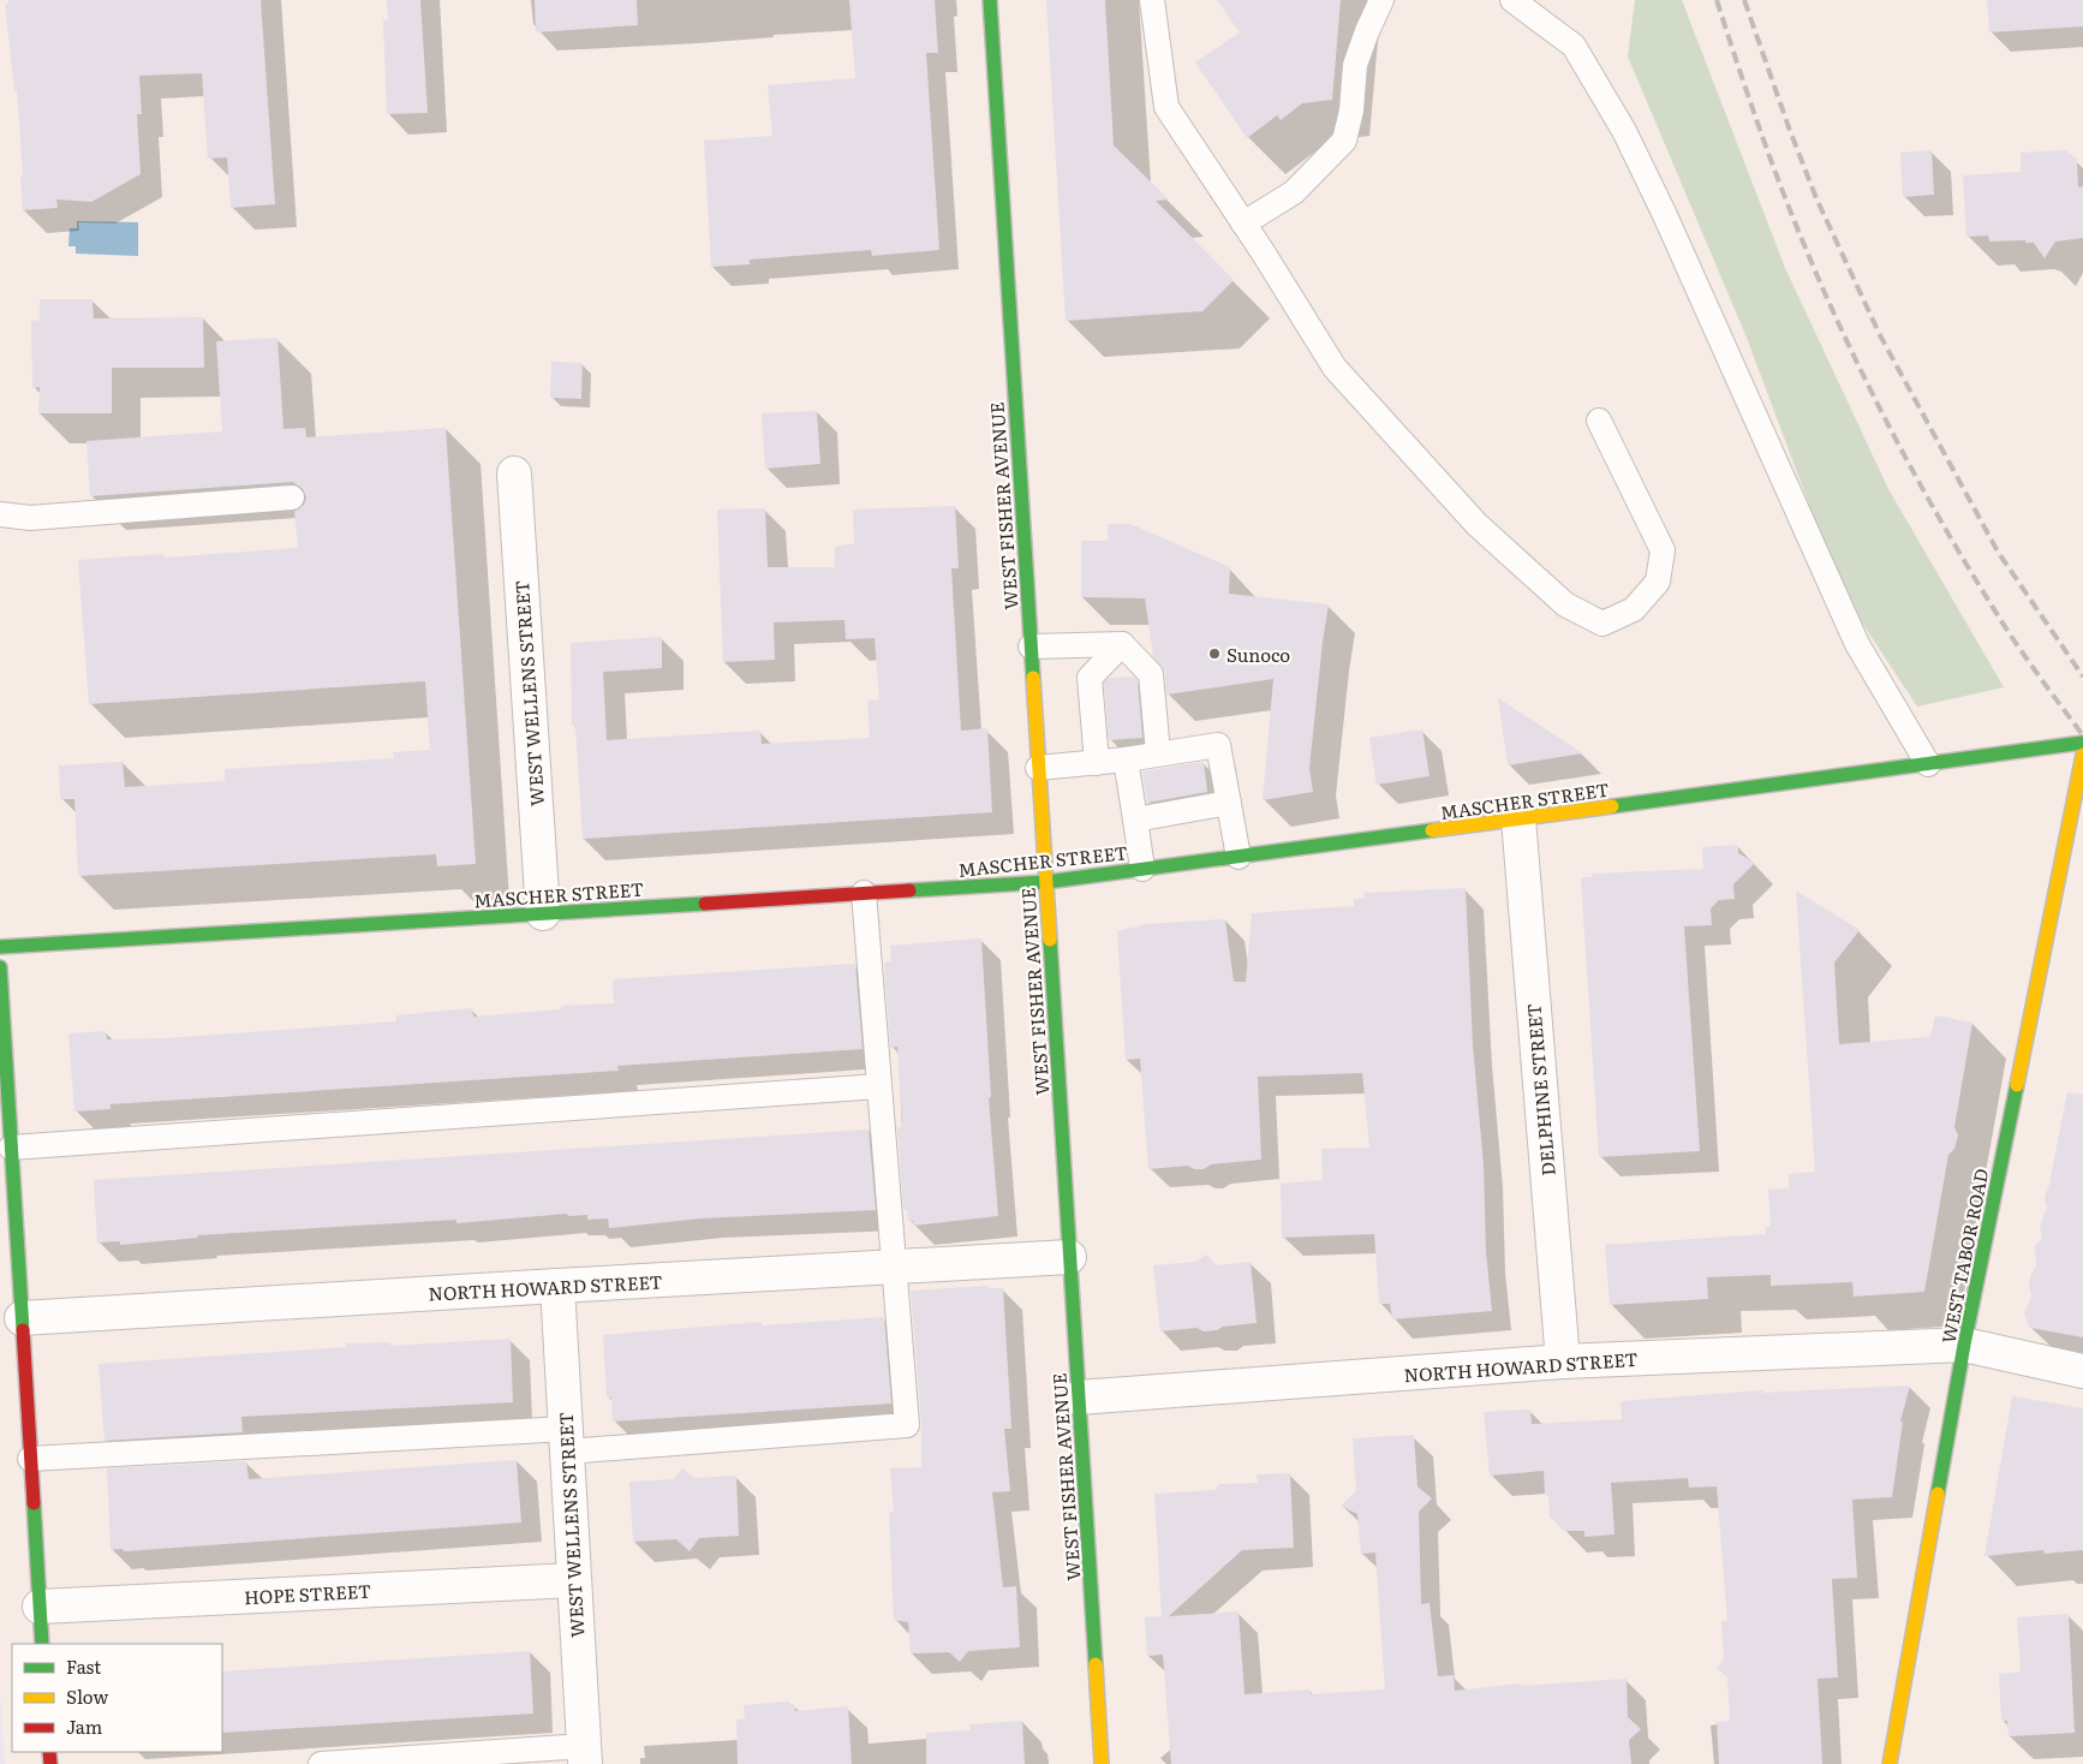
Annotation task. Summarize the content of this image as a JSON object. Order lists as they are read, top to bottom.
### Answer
{
  "streets": {
    "street": [
      "WEST FISHER AVENUE",
      "WEST WELLENS STREET",
      "MASCHER STREET",
      "DELPHINE STREET",
      "WEST TABOR ROAD",
      "NORTH HOWARD STREET",
      "HOPE STREET"
    ]
  },
  "crossings": [
    ["WEST FISHER AVENUE", "MASCHER STREET"],
    ["WEST FISHER AVENUE", "NORTH HOWARD STREET"],
    ["WEST WELLENS STREET", "MASCHER STREET"],
    ["WEST WELLENS STREET", "NORTH HOWARD STREET"],
    ["WEST WELLENS STREET", "HOPE STREET"],
    ["MASCHER STREET", "DELPHINE STREET"],
    ["DELPHINE STREET", "NORTH HOWARD STREET"],
    ["WEST TABOR ROAD", "NORTH HOWARD STREET"]
  ],
  "places": ["Sunoco"],
  "legend": ["Fast", "Slow", "Jam"]
}
